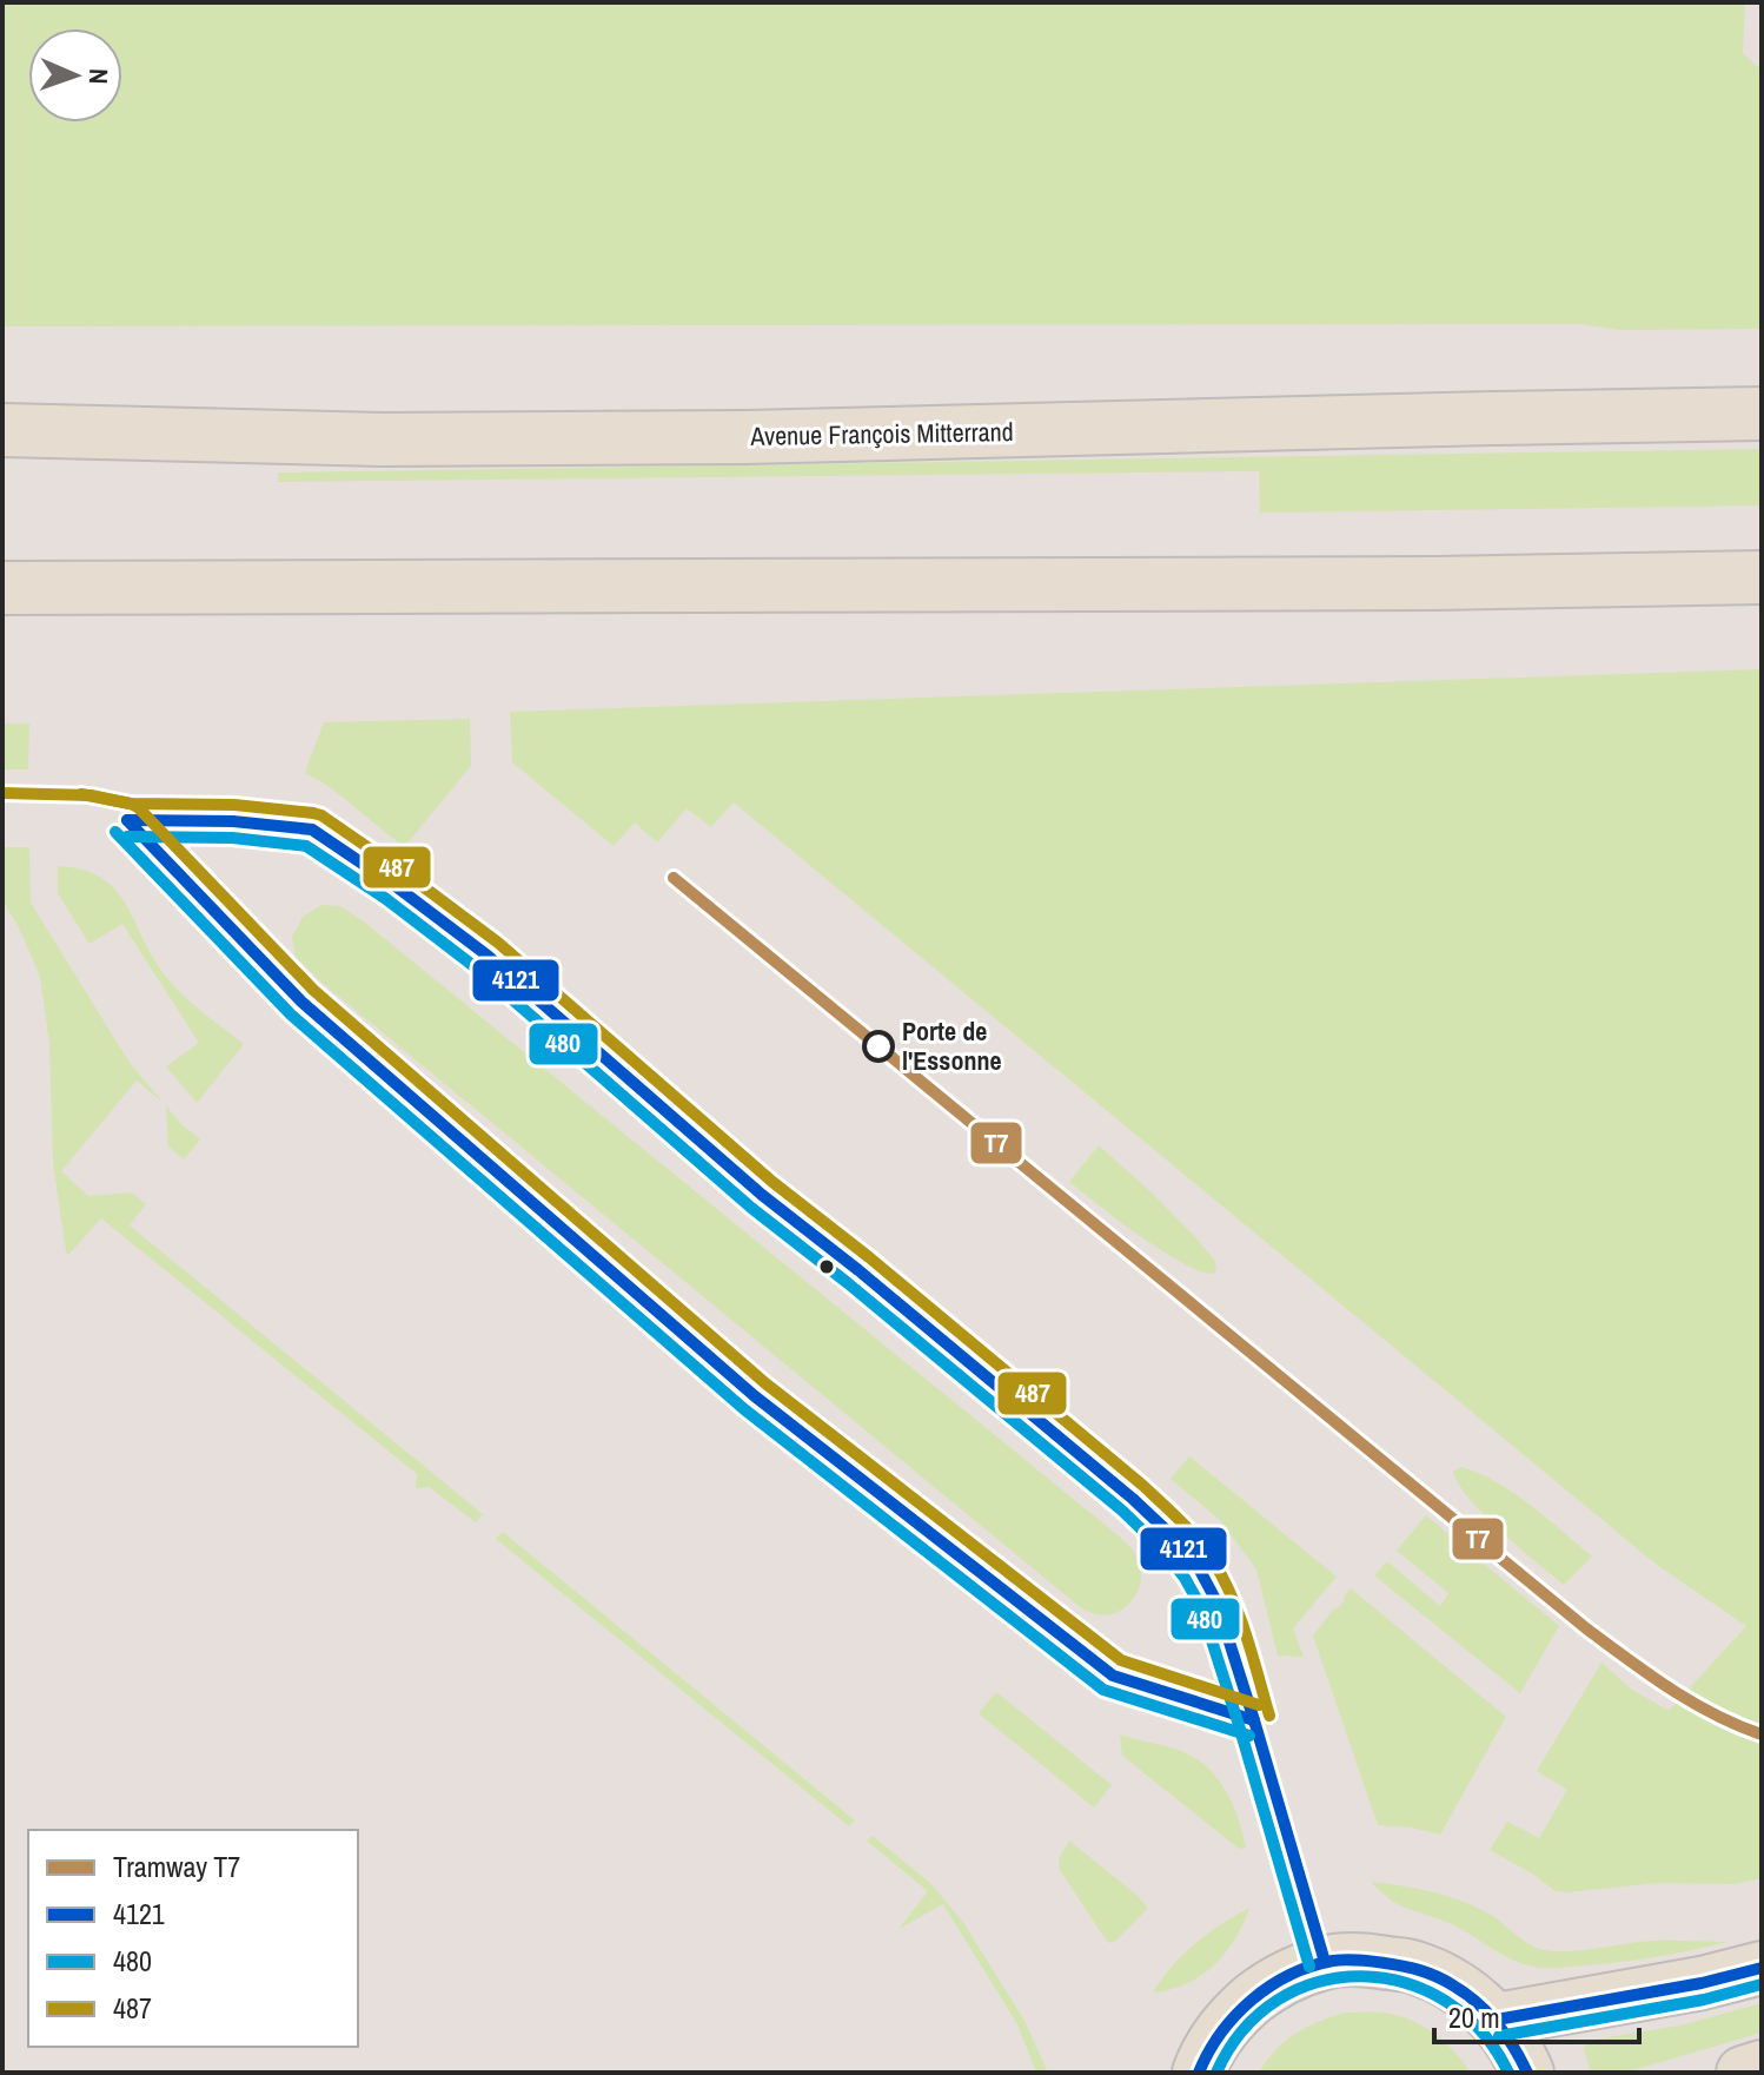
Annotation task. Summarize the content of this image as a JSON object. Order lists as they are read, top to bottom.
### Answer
{
  "streets": {
    "main road": ["Avenue François Mitterrand"]
  },
  "places": ["Porte de l'Essonne"],
  "lines": [
    "transit line 487",
    "transit line 4121",
    "transit line 480",
    "tram line T7"
  ],
  "legend": [
    "Tramway T7",
    "4121",
    "480",
    "487"
  ],
  "scale_bar": "20 m",
  "north": "right"
}
